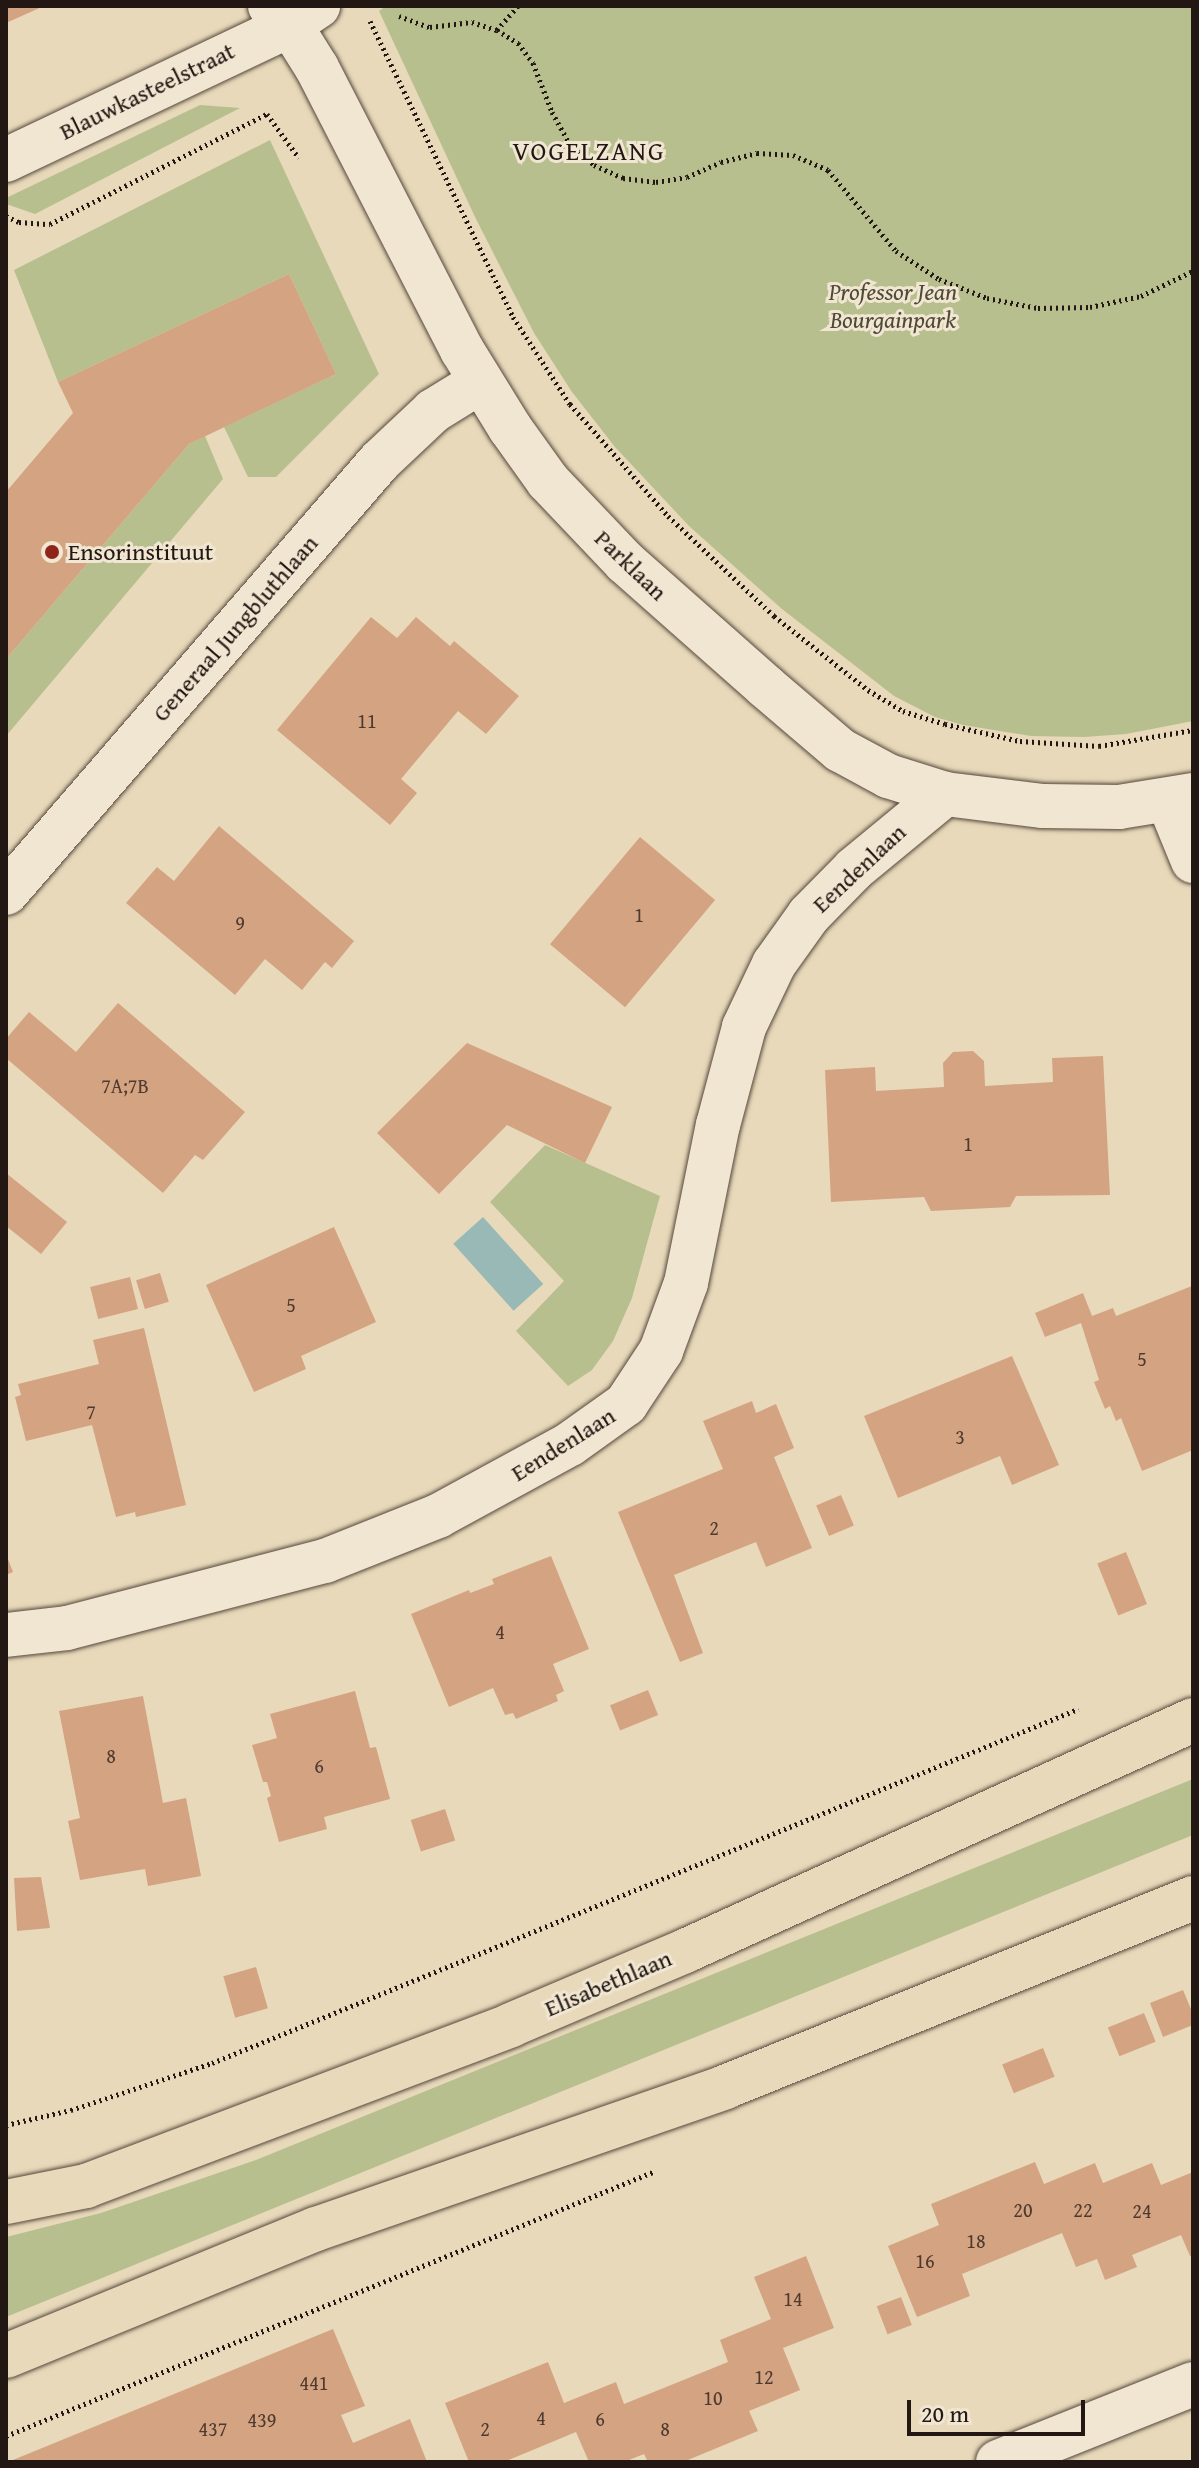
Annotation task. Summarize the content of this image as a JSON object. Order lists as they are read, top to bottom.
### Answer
{
  "streets": {
    "main road": ["Elisabethlaan"],
    "street": [
      "Blauwkasteelstraat",
      "Parklaan",
      "Generaal Jungbluthlaan",
      "Eendenlaan"
    ]
  },
  "crossings": [
    ["Blauwkasteelstraat", "Parklaan"],
    ["Parklaan", "Generaal Jungbluthlaan"],
    ["Parklaan", "Eendenlaan"]
  ],
  "districts": ["VOGELZANG"],
  "parks": ["Professor Jean Bourgainpark"],
  "places": ["Ensorinstituut"],
  "house_numbers": [
    "11",
    "1",
    "9",
    "7A;7B",
    "1",
    "5",
    "5",
    "7",
    "3",
    "2",
    "4",
    "8",
    "6",
    "20",
    "22",
    "24",
    "18",
    "16",
    "14",
    "12",
    "441",
    "10",
    "4",
    "6",
    "439",
    "437",
    "2",
    "8"
  ],
  "scale_bar": "20 m"
}
